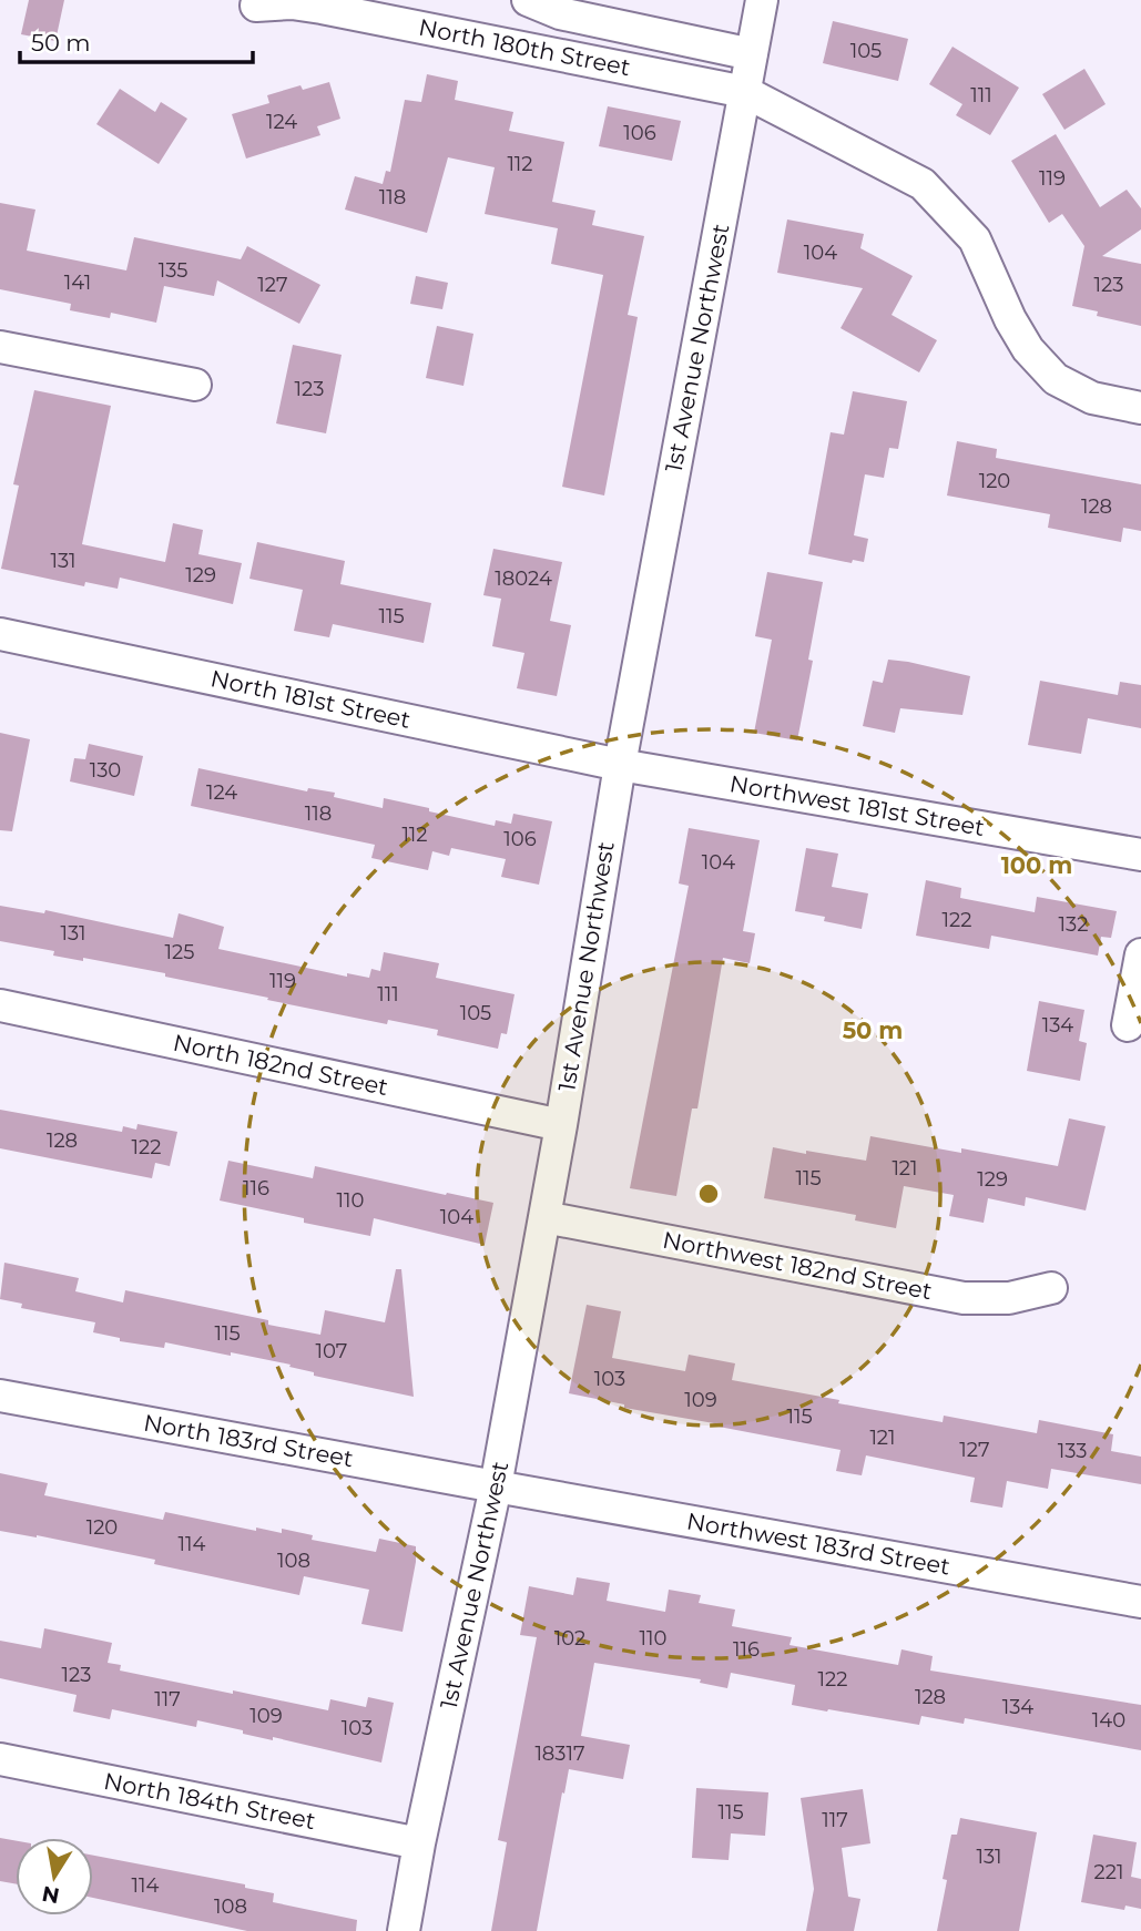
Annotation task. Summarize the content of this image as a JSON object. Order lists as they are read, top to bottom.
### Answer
{
  "streets": {
    "street": [
      "North 180th Street",
      "1st Avenue Northwest",
      "North 181st Street",
      "Northwest 181st Street",
      "North 182nd Street",
      "Northwest 182nd Street",
      "North 183rd Street",
      "Northwest 183rd Street",
      "North 184th Street"
    ]
  },
  "crossings": [
    ["North 180th Street", "1st Avenue Northwest"],
    ["1st Avenue Northwest", "North 181st Street"],
    ["1st Avenue Northwest", "Northwest 181st Street"],
    ["1st Avenue Northwest", "North 182nd Street"],
    ["1st Avenue Northwest", "Northwest 182nd Street"],
    ["1st Avenue Northwest", "North 183rd Street"],
    ["1st Avenue Northwest", "Northwest 183rd Street"],
    ["1st Avenue Northwest", "North 184th Street"],
    ["North 181st Street", "Northwest 181st Street"],
    ["North 183rd Street", "Northwest 183rd Street"]
  ],
  "house_numbers": [
    "105",
    "111",
    "124",
    "106",
    "112",
    "119",
    "118",
    "104",
    "135",
    "141",
    "127",
    "123",
    "123",
    "120",
    "128",
    "131",
    "129",
    "18024",
    "115",
    "130",
    "124",
    "118",
    "112",
    "106",
    "104",
    "122",
    "132",
    "131",
    "125",
    "119",
    "111",
    "105",
    "134",
    "128",
    "122",
    "121",
    "115",
    "129",
    "116",
    "110",
    "104",
    "115",
    "107",
    "103",
    "109",
    "115",
    "121",
    "127",
    "133",
    "120",
    "114",
    "108",
    "102",
    "110",
    "116",
    "123",
    "122",
    "128",
    "117",
    "134",
    "109",
    "140",
    "103",
    "18317",
    "115",
    "117",
    "131",
    "221",
    "114",
    "108"
  ],
  "scale_bar": "50 m",
  "north": "bottom",
  "rings": ["100 m", "50 m"]
}
